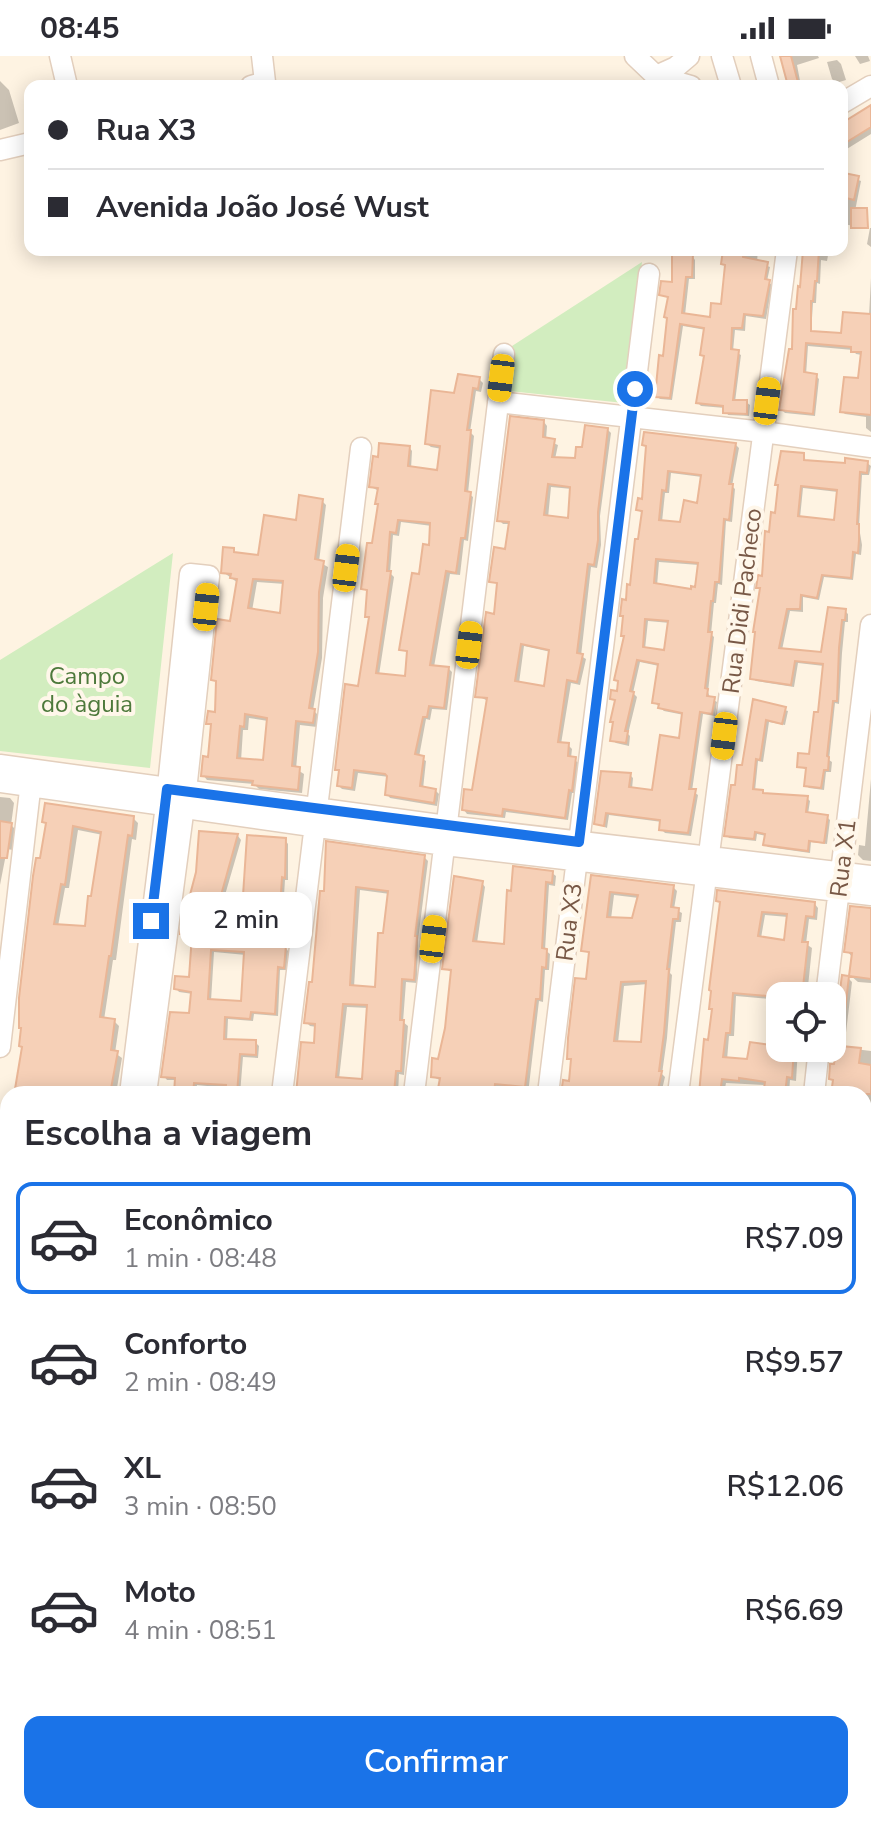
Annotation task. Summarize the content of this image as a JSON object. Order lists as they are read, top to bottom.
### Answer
{
  "streets": {
    "street": ["Rua Didi Pacheco", "Rua X1", "Rua X3"]
  },
  "parks": ["Campo do àguia"],
  "page": {
    "status": "08:45",
    "banner": ["Rua X3", "Avenida João José Wust"],
    "bubble": "2 min",
    "heading": "Escolha a viagem",
    "list": [
      {
        "name": "Econômico",
        "note": "1 min · 08:48",
        "value": "R$7.09"
      },
      {
        "name": "Conforto",
        "note": "2 min · 08:49",
        "value": "R$9.57"
      },
      {
        "name": "XL",
        "note": "3 min · 08:50",
        "value": "R$12.06"
      },
      {
        "name": "Moto",
        "note": "4 min · 08:51",
        "value": "R$6.69"
      }
    ],
    "buttons": "Confirmar"
  }
}
